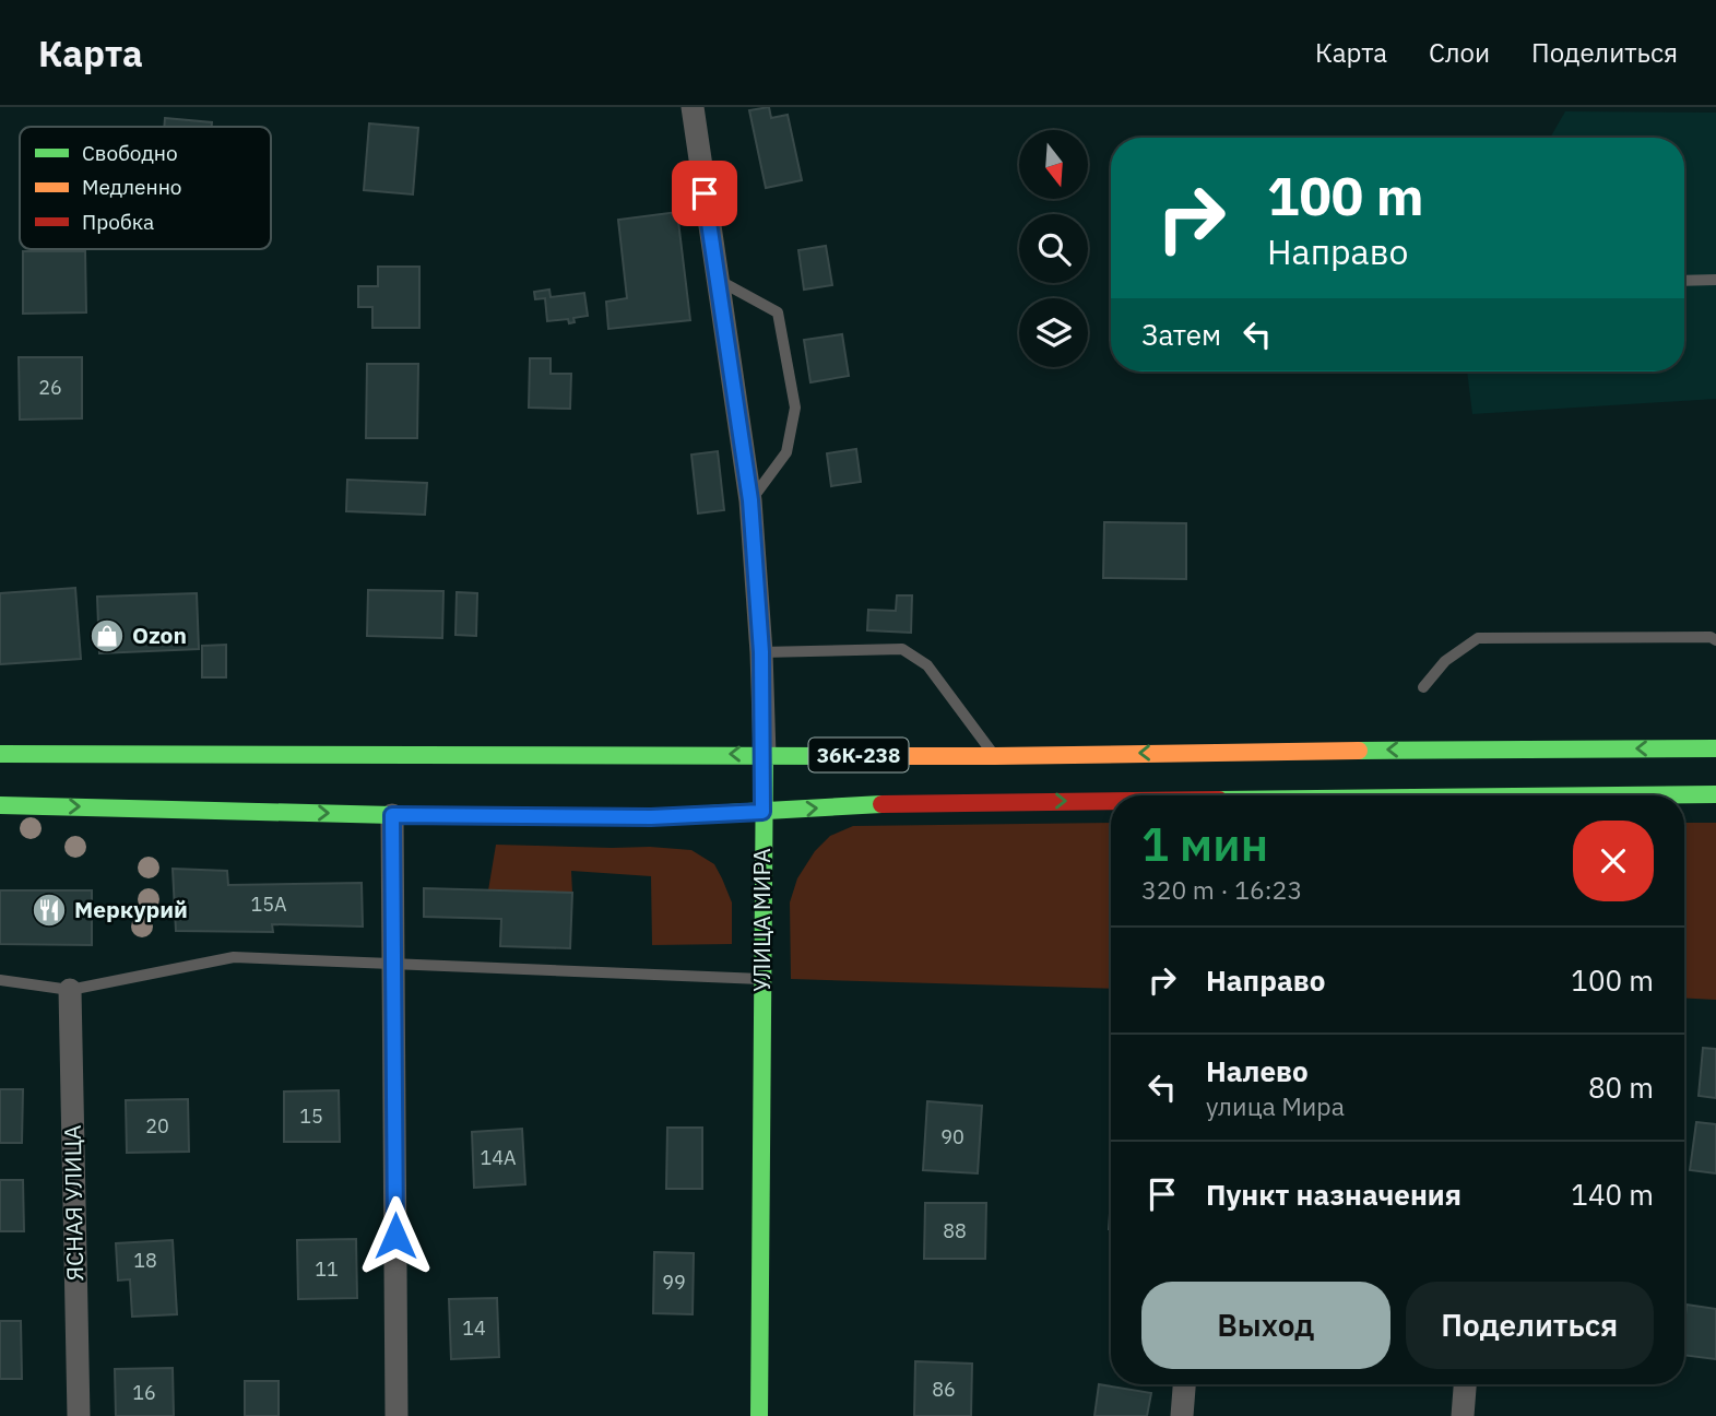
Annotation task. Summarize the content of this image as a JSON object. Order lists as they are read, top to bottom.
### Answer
{
  "streets": {
    "main road": ["36К-238", "УЛИЦА МИРА"],
    "street": ["ЯСНАЯ УЛИЦА"]
  },
  "crossings": [
    ["36К-238", "УЛИЦА МИРА"]
  ],
  "places": {
    "shop": ["Ozon"],
    "restaurant": ["Меркурий"]
  },
  "house_numbers": [
    "26",
    "15А",
    "15",
    "20",
    "90",
    "14А",
    "88",
    "18",
    "11",
    "99",
    "14",
    "86",
    "16"
  ],
  "legend": ["Свободно", "Медленно", "Пробка"],
  "north": "bottom",
  "page": {
    "header": "Карта",
    "nav": ["Карта", "Слои", "Поделиться"],
    "turn": ["100 m", "Направо"],
    "then": "Затем",
    "heading": ["1 мин", "320 m · 16:23"],
    "list": [
      {
        "name": "Направо",
        "value": "100 m"
      },
      {
        "name": "Налево",
        "note": "улица Мира",
        "value": "80 m"
      },
      {
        "name": "Пункт назначения",
        "value": "140 m"
      }
    ],
    "buttons": ["Выход", "Поделиться"]
  }
}
